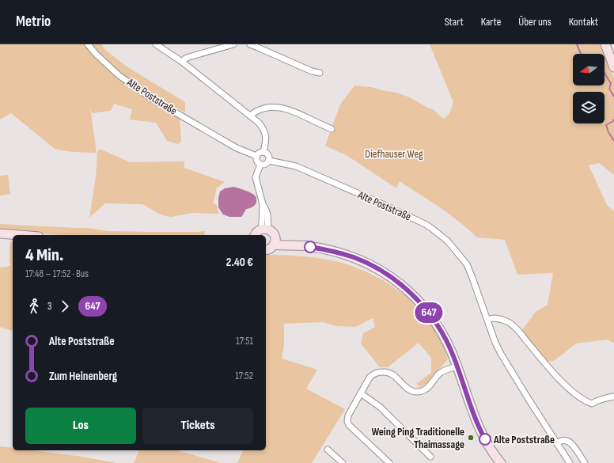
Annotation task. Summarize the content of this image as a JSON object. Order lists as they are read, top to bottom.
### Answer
{
  "streets": {
    "street": ["Alte Poststraße"]
  },
  "parks": ["Diefhauser Weg"],
  "places": ["Weing Ping Traditionelle Thaimassage", "Alte Poststraße"],
  "lines": ["bus line 647"],
  "north": "left",
  "page": {
    "header": "Metrio",
    "nav": [
      "Start",
      "Karte",
      "Über uns",
      "Kontakt"
    ],
    "on_map": "647",
    "heading": ["4 Min.", "17:48 – 17:52 · Bus", "2.40 €"],
    "legs": ["3", "647"],
    "list": [
      {
        "name": "Alte Poststraße",
        "value": "17:51"
      },
      {
        "name": "Zum Heinenberg",
        "value": "17:52"
      }
    ],
    "buttons": ["Los", "Tickets"]
  }
}
